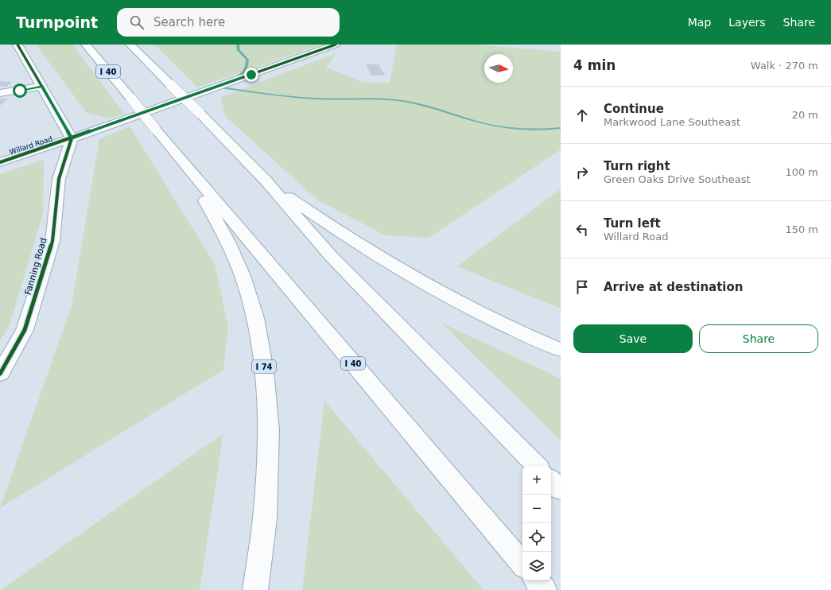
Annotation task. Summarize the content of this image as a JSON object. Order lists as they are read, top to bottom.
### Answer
{
  "streets": {
    "main road": [
      "I 40",
      "Willard Road",
      "Fanning Road",
      "I 74"
    ]
  },
  "crossings": [
    ["I 40", "I 74"],
    ["Willard Road", "Fanning Road"]
  ],
  "north": "right",
  "page": {
    "header": "Turnpoint",
    "search": "Search here",
    "nav": ["Map", "Layers", "Share"],
    "heading": ["4 min", "Walk · 270 m"],
    "list": [
      ["Continue", "Markwood Lane Southeast", "20 m"],
      ["Turn right", "Green Oaks Drive Southeast", "100 m"],
      ["Turn left", "Willard Road", "150 m"],
      "Arrive at destination"
    ],
    "buttons": ["Save", "Share"],
    "map_buttons": ["+", "−"]
  }
}
